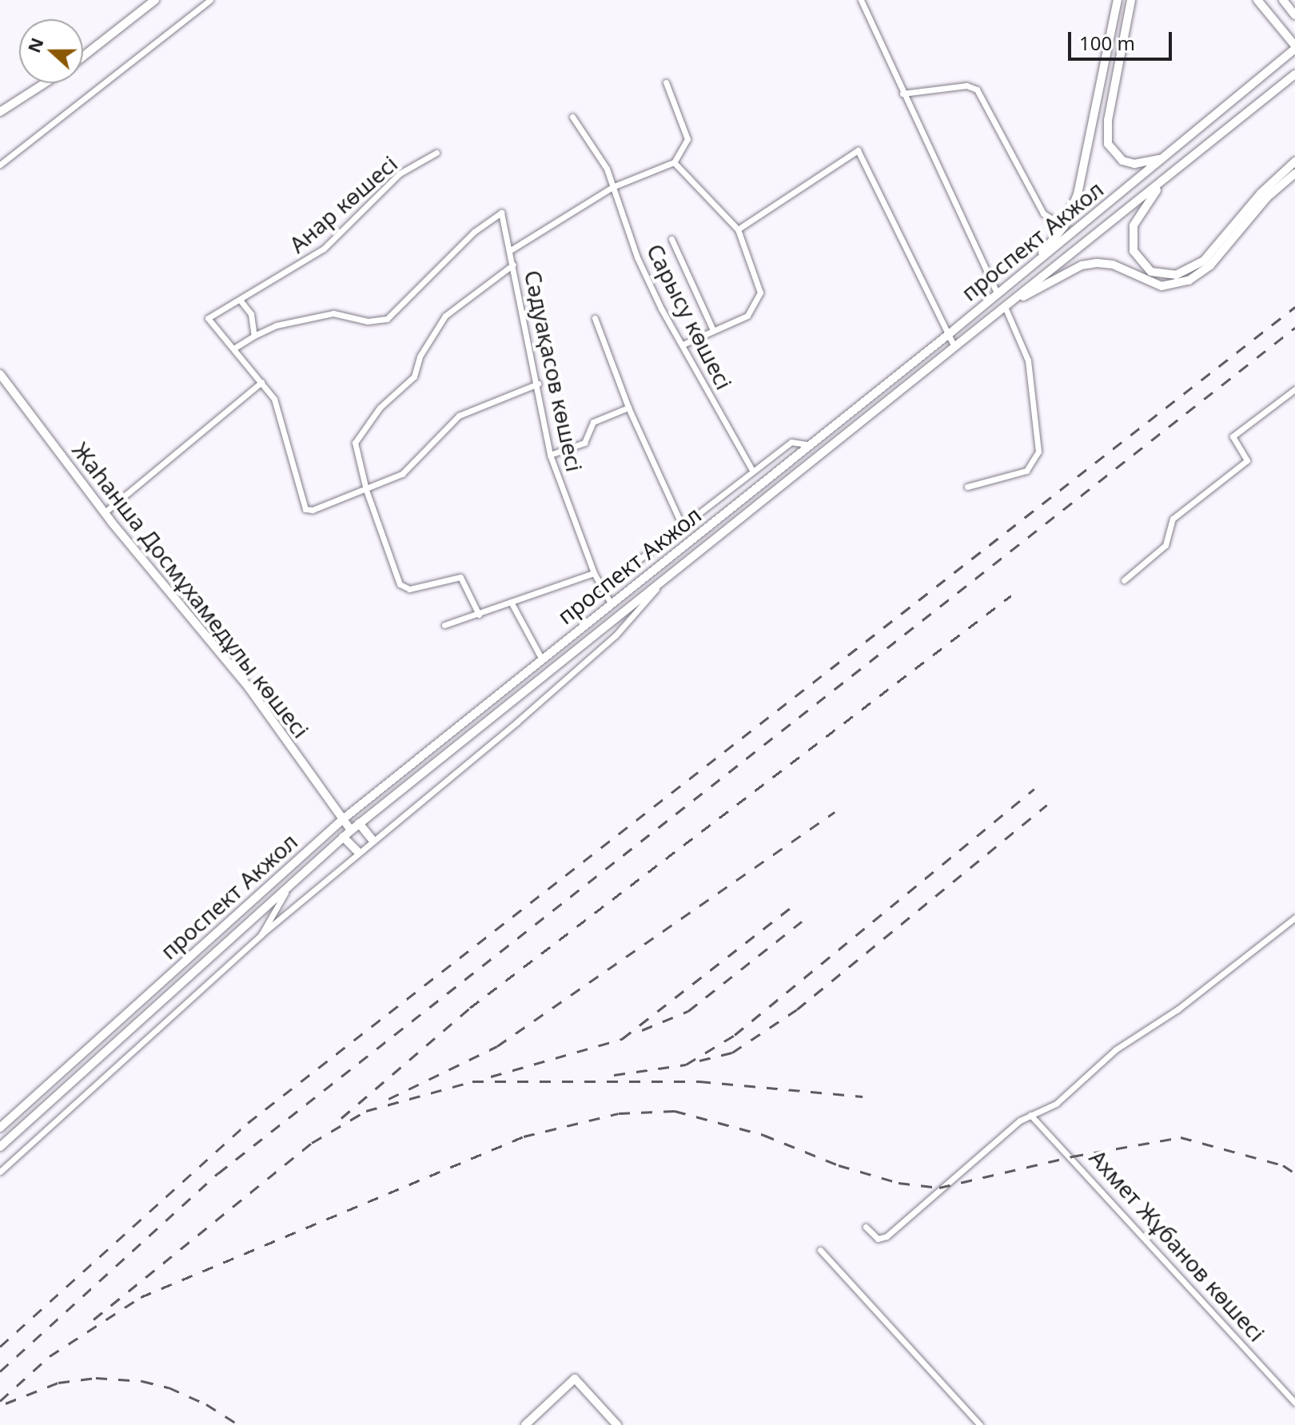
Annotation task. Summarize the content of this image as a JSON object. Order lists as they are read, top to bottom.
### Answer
{
  "streets": {
    "main road": ["проспект Акжол", "Жаһанша Досмұхамедұлы көшесі"],
    "street": [
      "Анар көшесі",
      "Сарысу көшесі",
      "Сәдуақасов көшесі",
      "Ахмет Жұбанов көшесі"
    ]
  },
  "crossings": [
    ["проспект Акжол", "Сәдуақасов көшесі"],
    ["проспект Акжол", "Жаһанша Досмұхамедұлы көшесі"]
  ],
  "scale_bar": "100 m",
  "north": "left"
}
